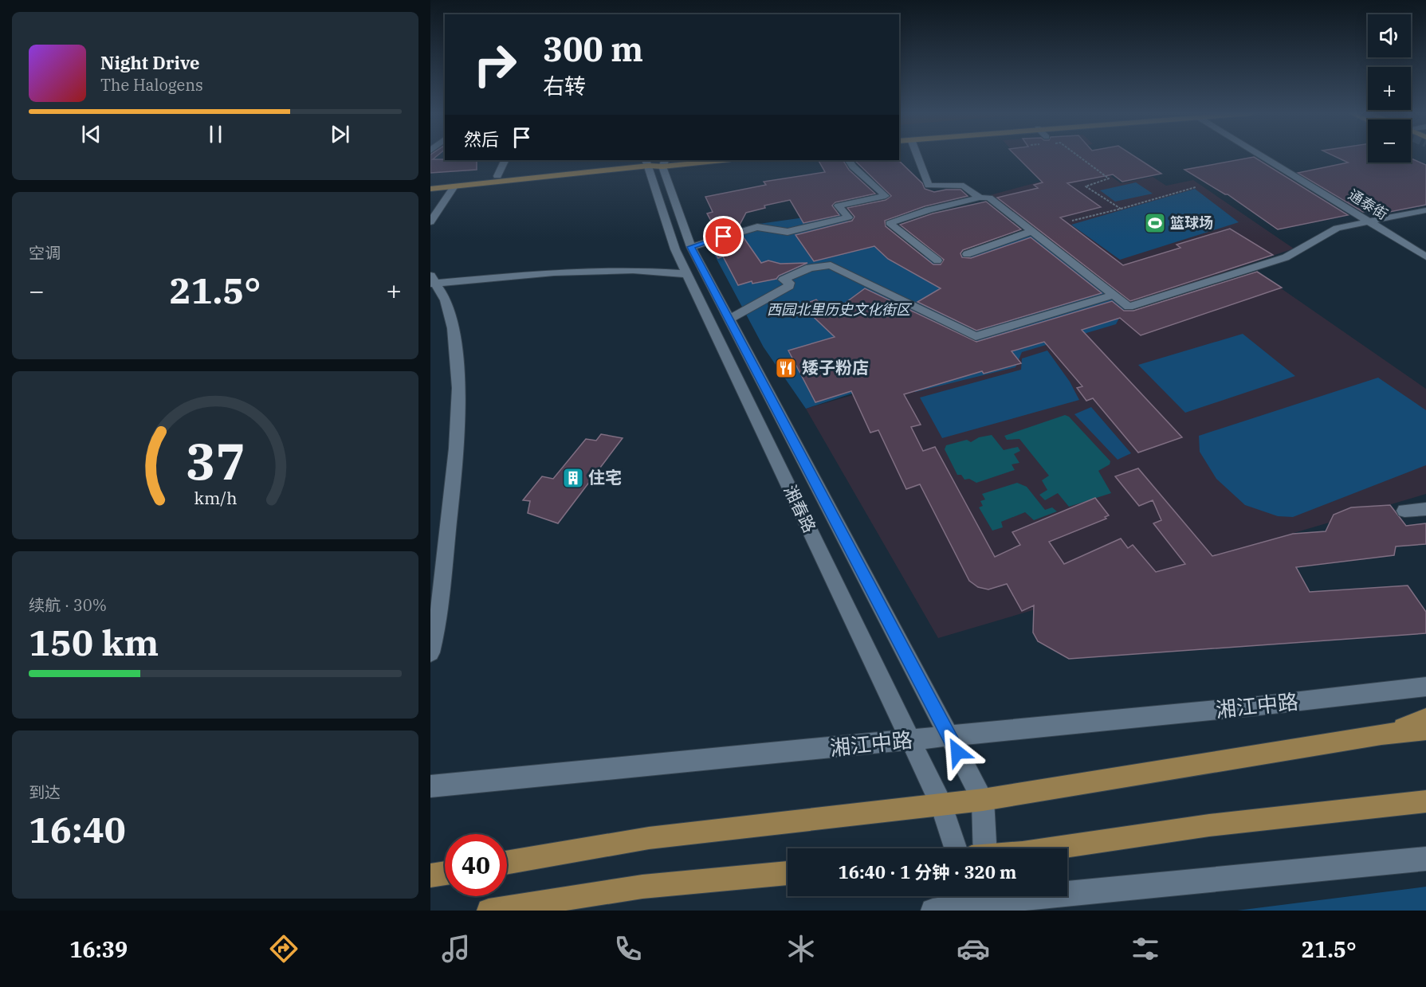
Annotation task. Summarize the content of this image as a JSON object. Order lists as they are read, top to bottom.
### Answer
{
  "streets": {
    "street": ["通泰街", "湘春路", "湘江中路"]
  },
  "crossings": [
    ["湘春路", "湘江中路"]
  ],
  "parks": ["西园北里历史文化街区"],
  "places": {
    "sports": ["篮球场"],
    "restaurant": ["矮子粉店"],
    "building": ["住宅"]
  },
  "page": {
    "map_buttons": ["+", "−"],
    "turn": ["300 m", "右转"],
    "song": ["Night Drive", "The Halogens"],
    "then": "然后",
    "tile": [
      "空调",
      ["续航 · 30%", "150 km"],
      ["到达", "16:40"]
    ],
    "heat": ["−", "21.5°", "+"],
    "limit": "40",
    "trip": "16:40 · 1 分钟 · 320 m",
    "tabs": ["16:39", "21.5°"],
    "gauge": ["37", "km/h"]
  }
}
